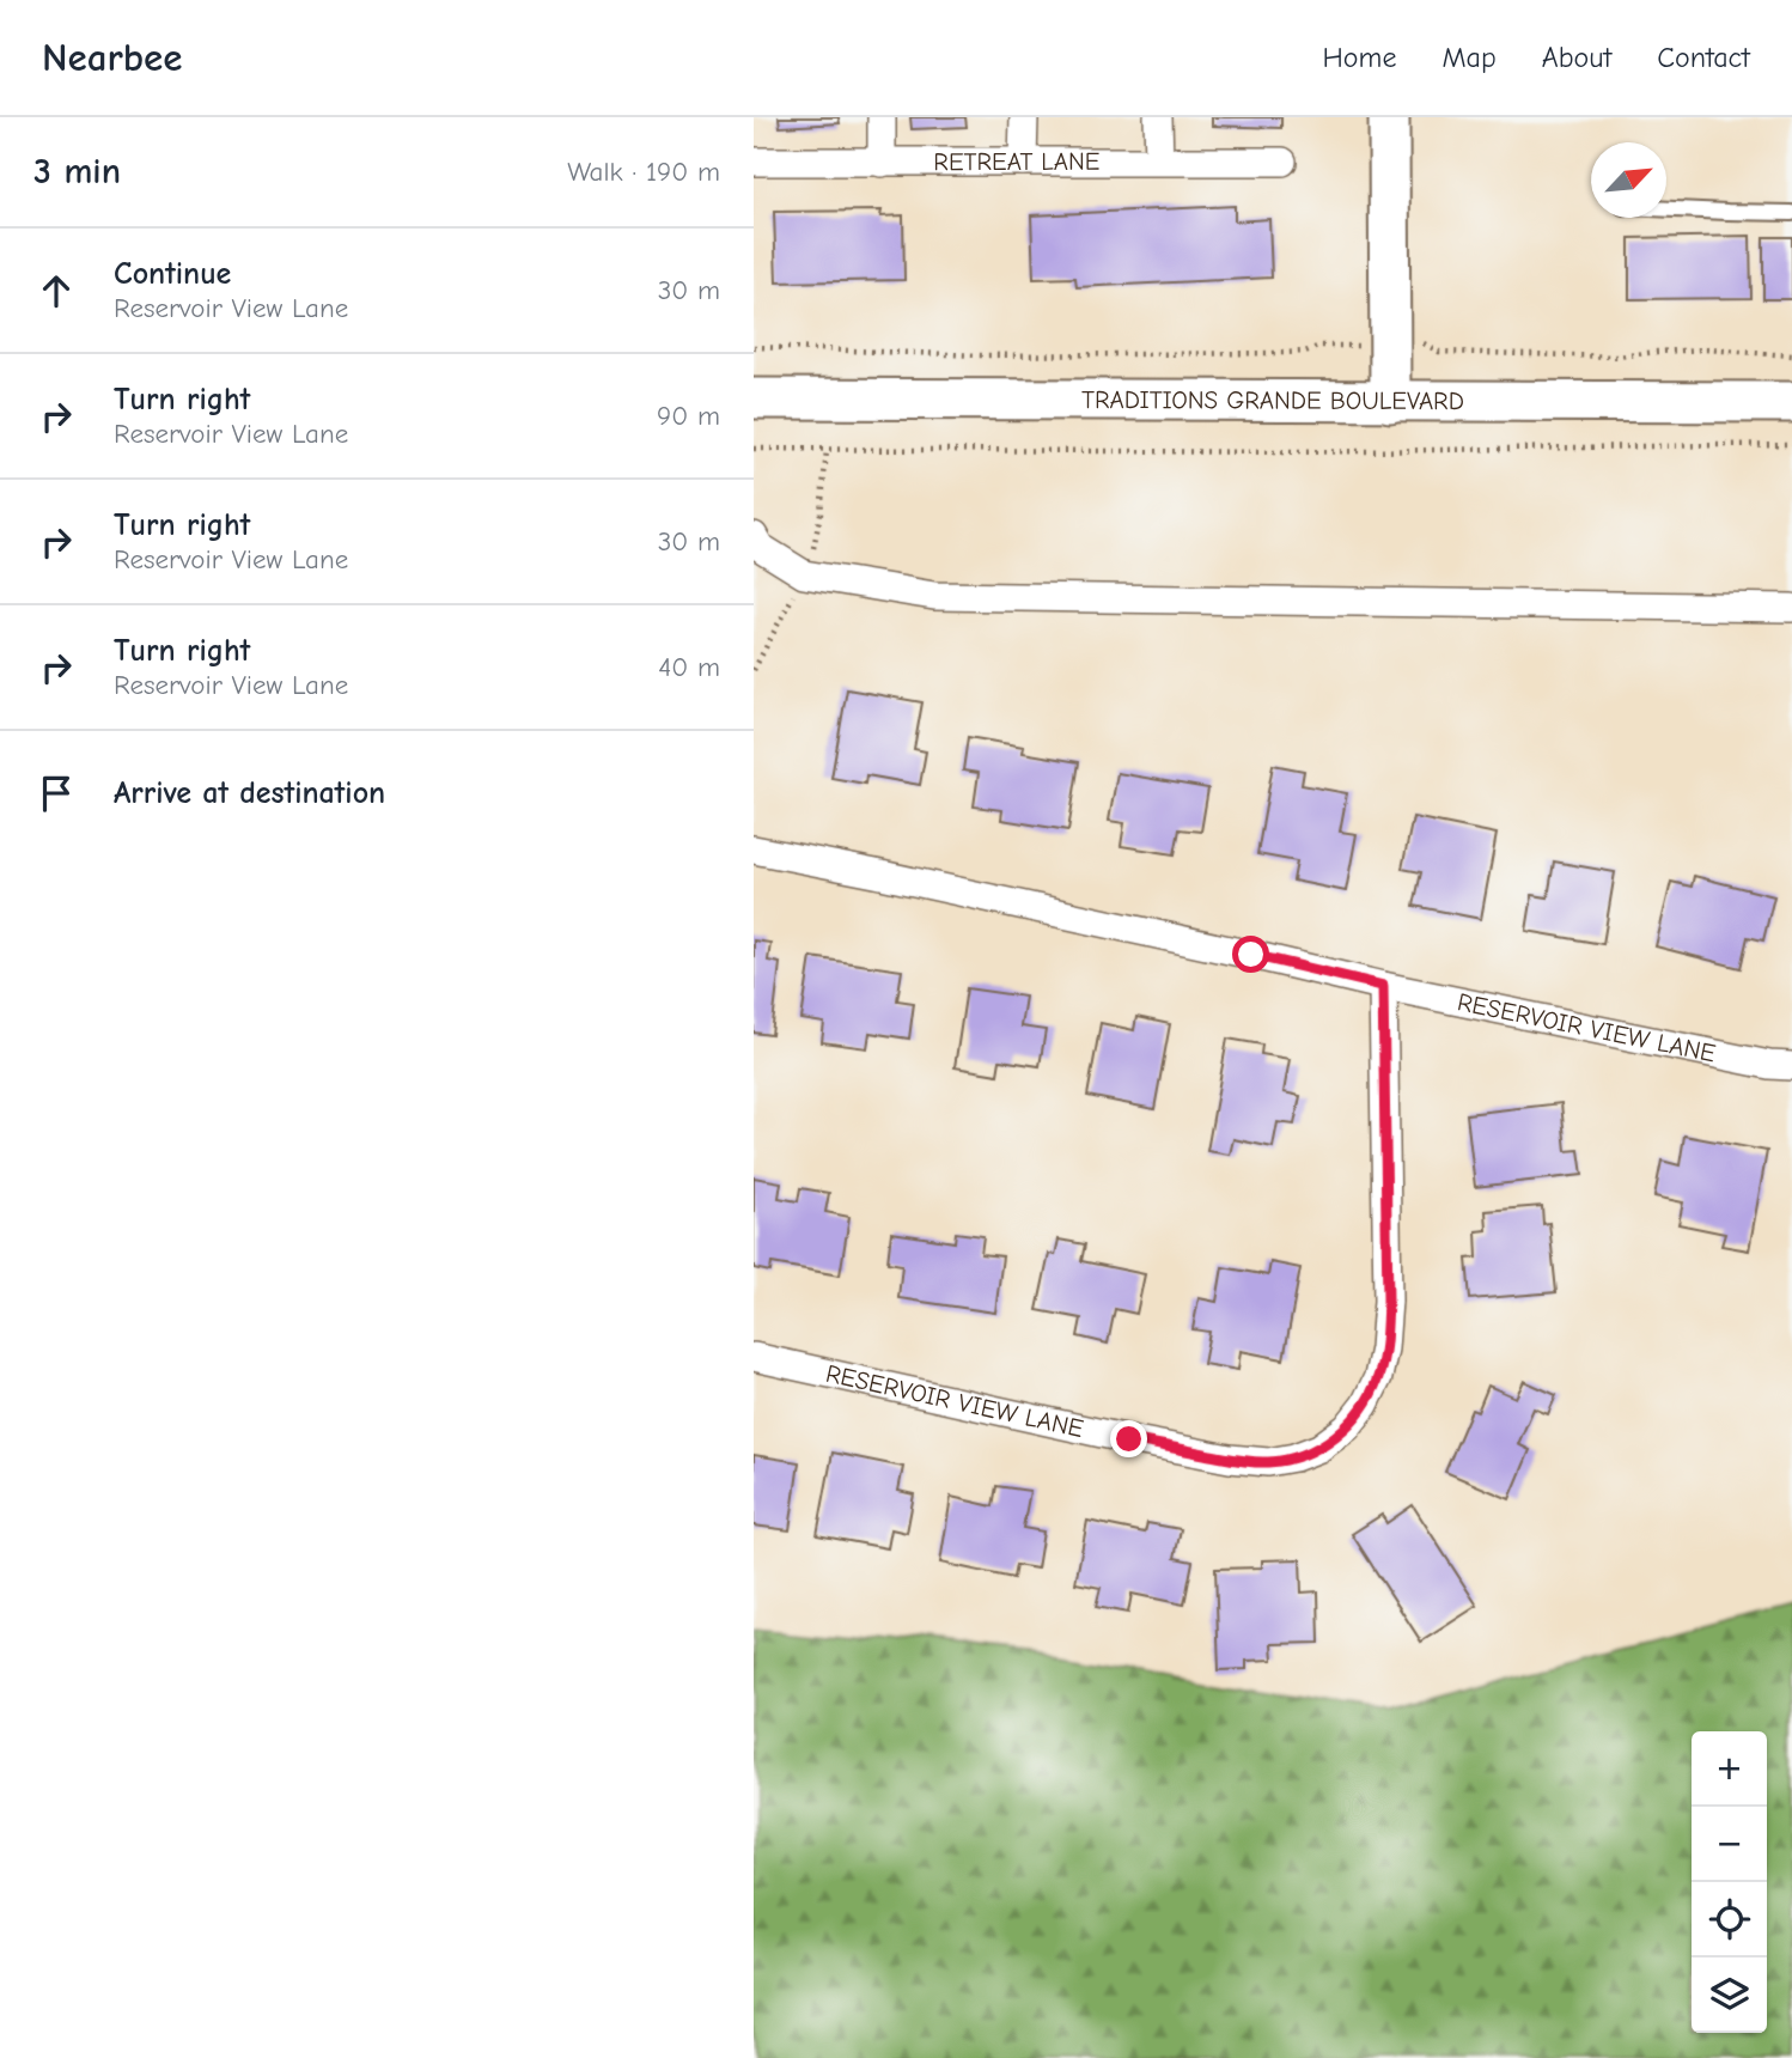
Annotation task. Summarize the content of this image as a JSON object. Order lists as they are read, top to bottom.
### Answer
{
  "streets": {
    "main road": ["TRADITIONS GRANDE BOULEVARD"],
    "street": ["RETREAT LANE", "RESERVOIR VIEW LANE"]
  },
  "north": "top right",
  "page": {
    "header": "Nearbee",
    "nav": [
      "Home",
      "Map",
      "About",
      "Contact"
    ],
    "heading": ["3 min", "Walk · 190 m"],
    "list": [
      ["Continue", "Reservoir View Lane", "30 m"],
      ["Turn right", "Reservoir View Lane", "90 m"],
      ["Turn right", "Reservoir View Lane", "30 m"],
      ["Turn right", "Reservoir View Lane", "40 m"],
      "Arrive at destination"
    ],
    "map_buttons": ["+", "−"]
  }
}
